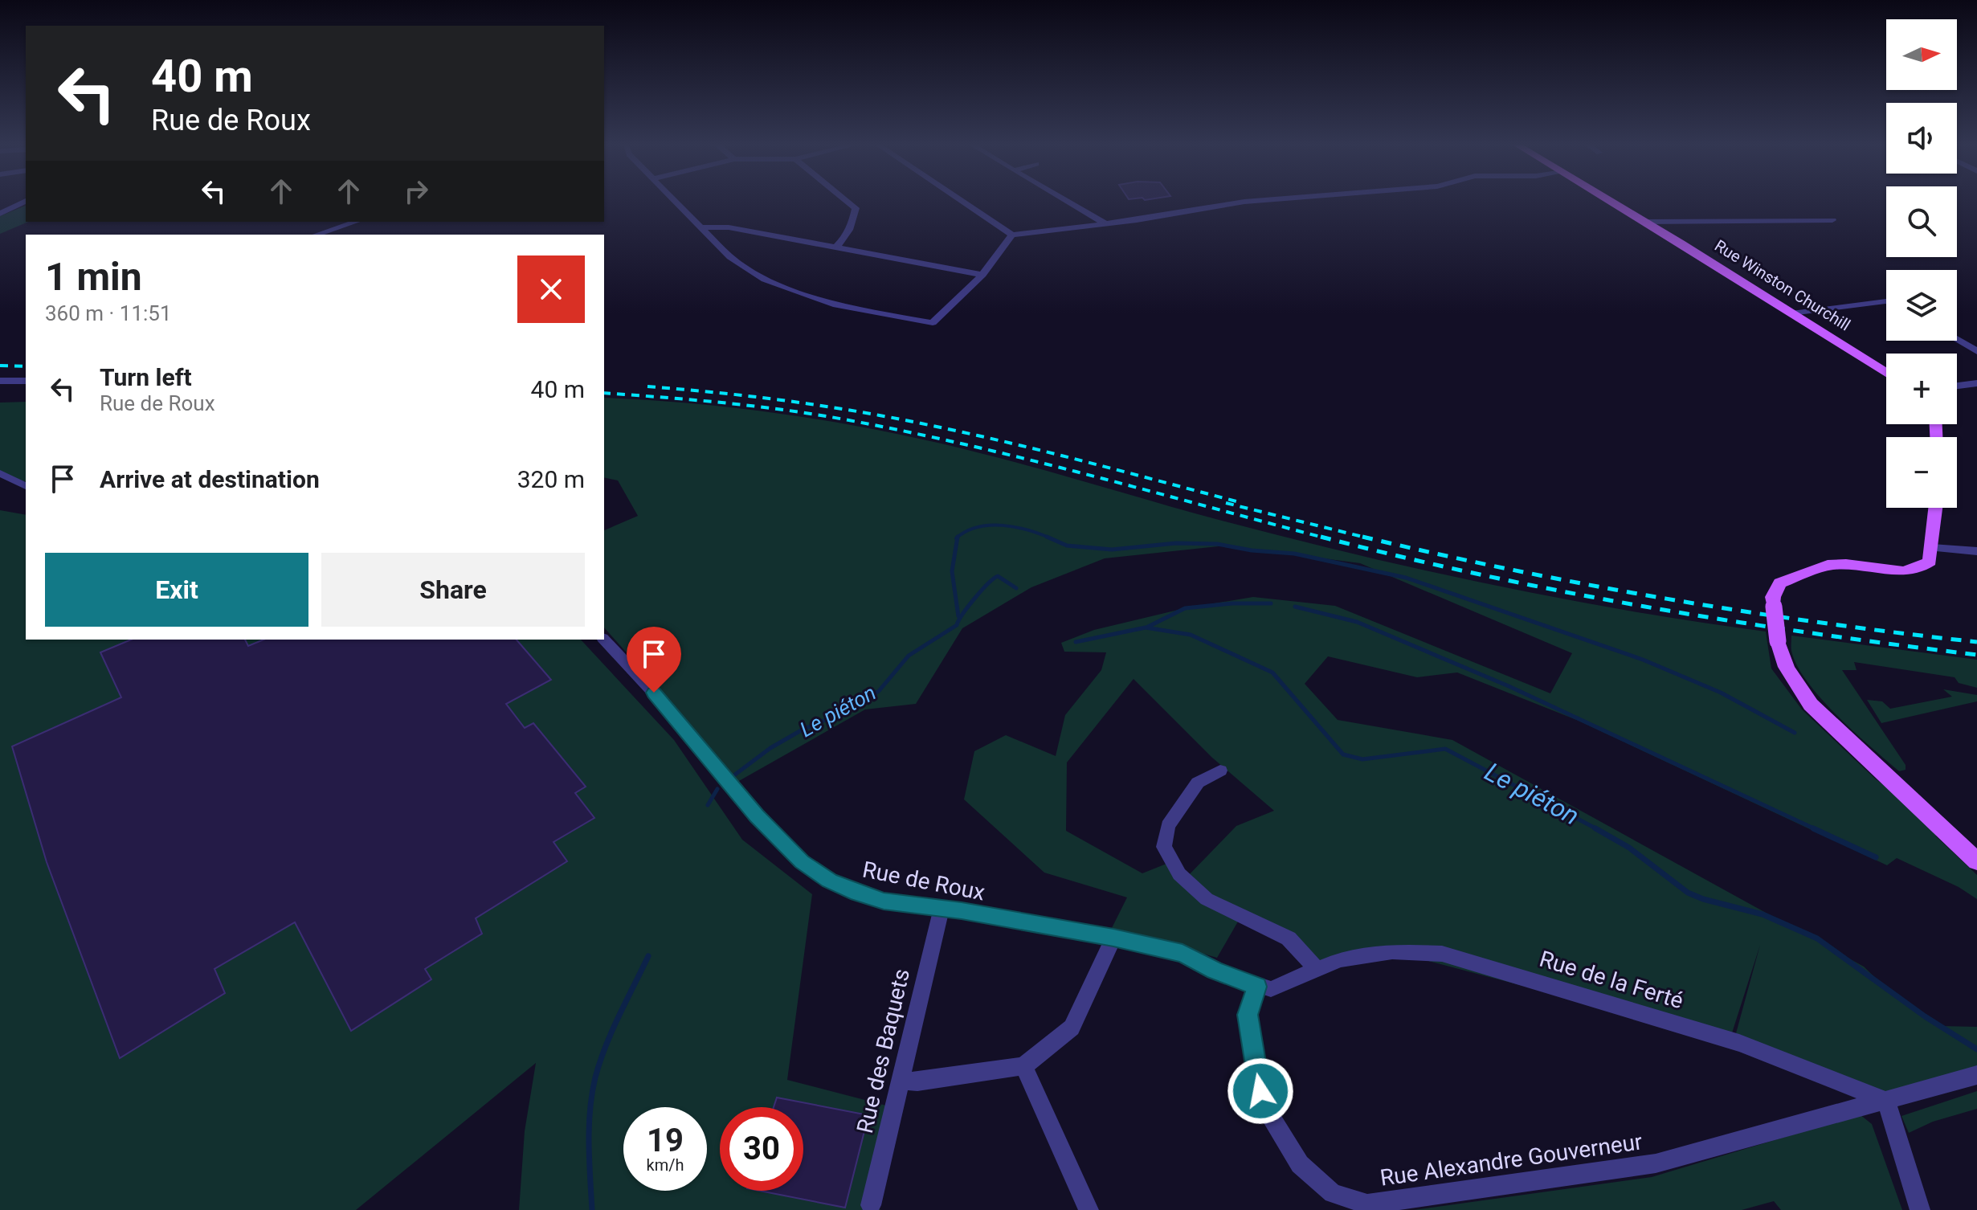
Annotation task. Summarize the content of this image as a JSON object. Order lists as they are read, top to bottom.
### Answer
{
  "streets": {
    "main road": ["Rue Winston Churchill"],
    "street": [
      "Rue de Roux",
      "Rue de la Ferté",
      "Rue des Baquets",
      "Rue Alexandre Gouverneur"
    ]
  },
  "crossings": [
    ["Rue de Roux", "Rue de la Ferté"],
    ["Rue de Roux", "Rue des Baquets"],
    ["Rue de Roux", "Rue Alexandre Gouverneur"],
    ["Rue de la Ferté", "Rue Alexandre Gouverneur"]
  ],
  "water": ["Le piéton"],
  "north": "right",
  "page": {
    "map_buttons": ["+", "−"],
    "turn": ["40 m", "Rue de Roux"],
    "heading": ["1 min", "360 m · 11:51"],
    "list": [
      {
        "name": "Turn left",
        "note": "Rue de Roux",
        "value": "40 m"
      },
      {
        "name": "Arrive at destination",
        "value": "320 m"
      }
    ],
    "buttons": ["Exit", "Share"],
    "speed": "19 km/h",
    "limit": "30"
  }
}
